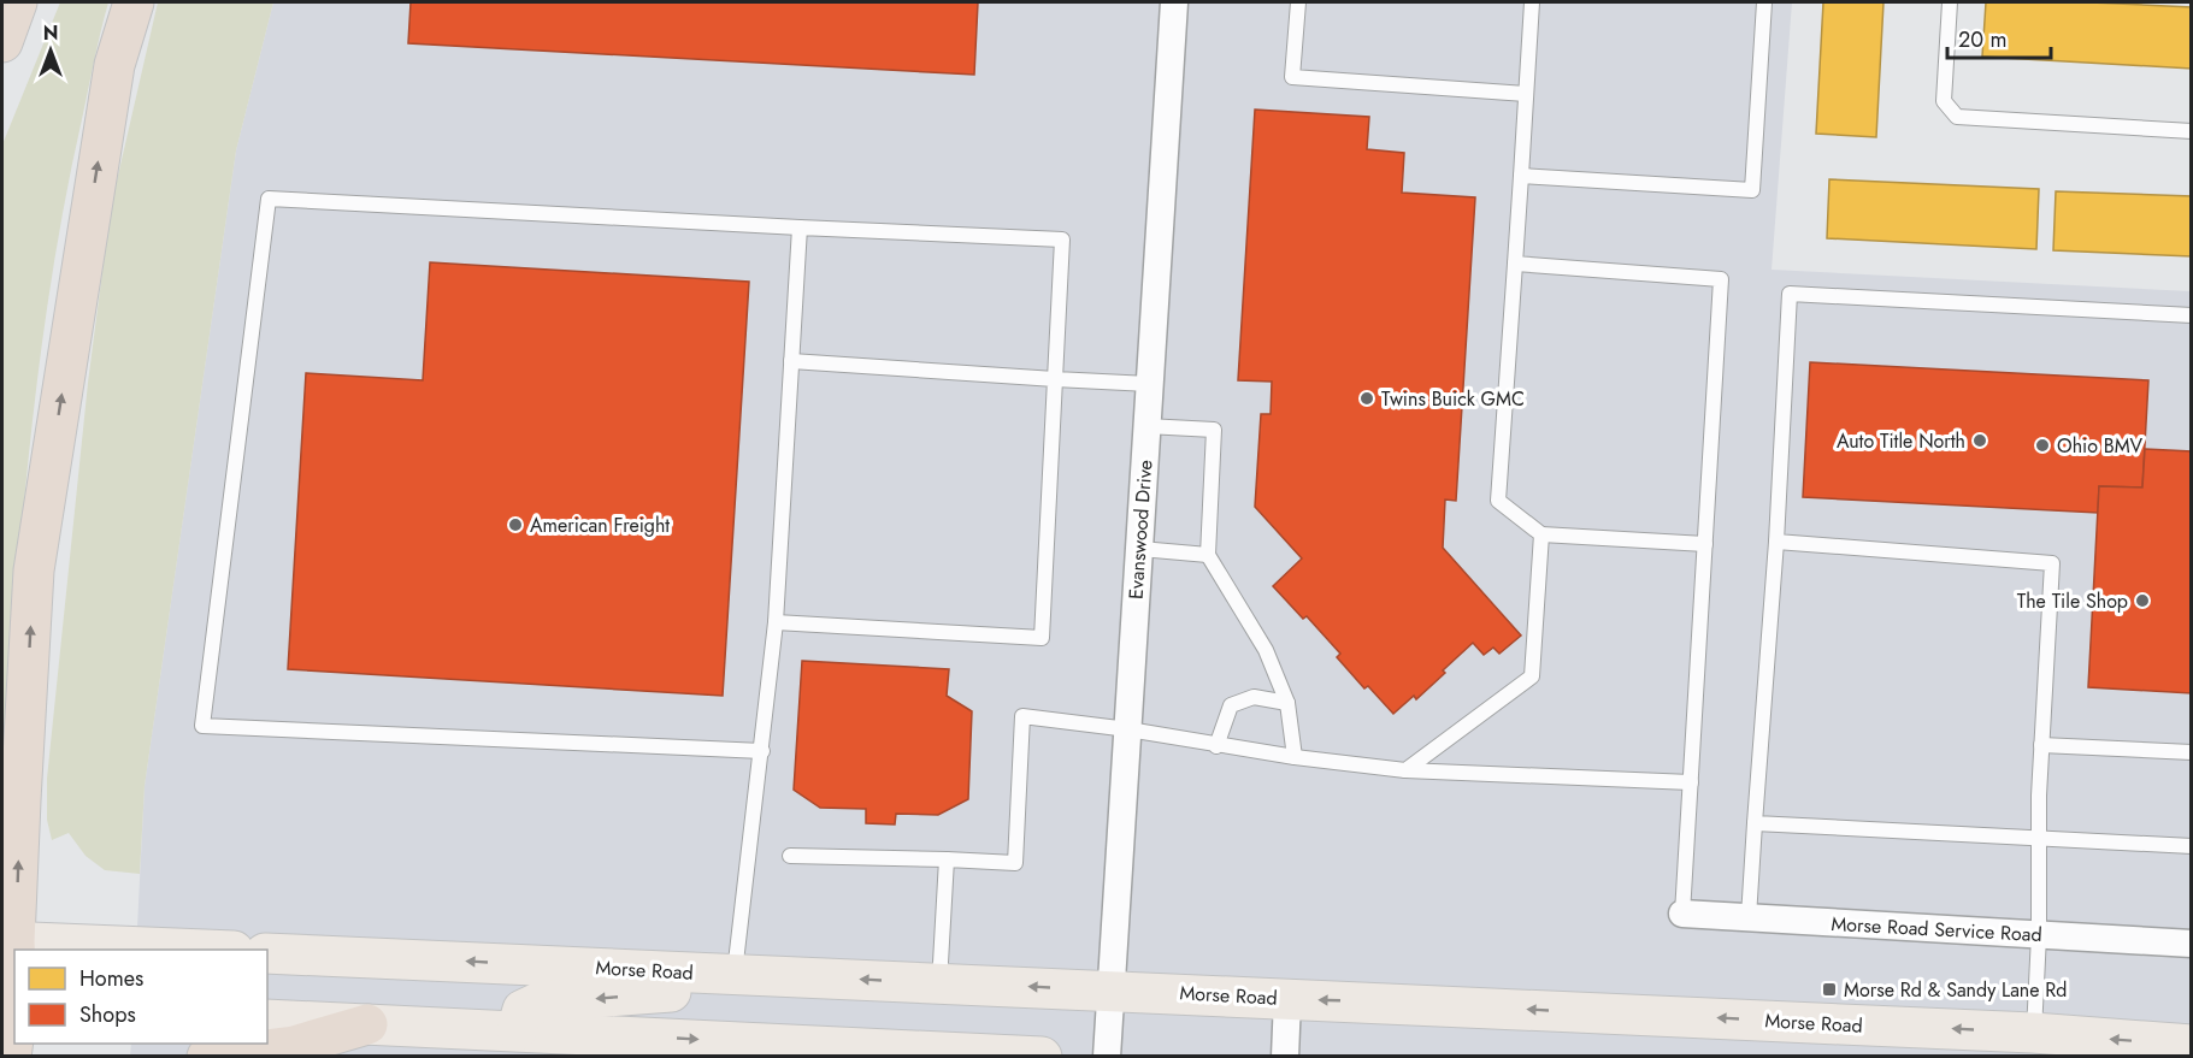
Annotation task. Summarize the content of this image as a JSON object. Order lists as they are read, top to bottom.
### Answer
{
  "streets": {
    "main road": ["Morse Road"],
    "street": ["Evanswood Drive", "Morse Road Service Road"]
  },
  "crossings": [
    ["Evanswood Drive", "Morse Road"]
  ],
  "places": {
    "other": [
      "Twins Buick GMC",
      "Auto Title North",
      "Ohio BMV",
      "American Freight",
      "The Tile Shop"
    ],
    "transit": ["Morse Rd & Sandy Lane Rd"]
  },
  "legend": ["Homes", "Shops"],
  "scale_bar": "20 m",
  "north": "top"
}
